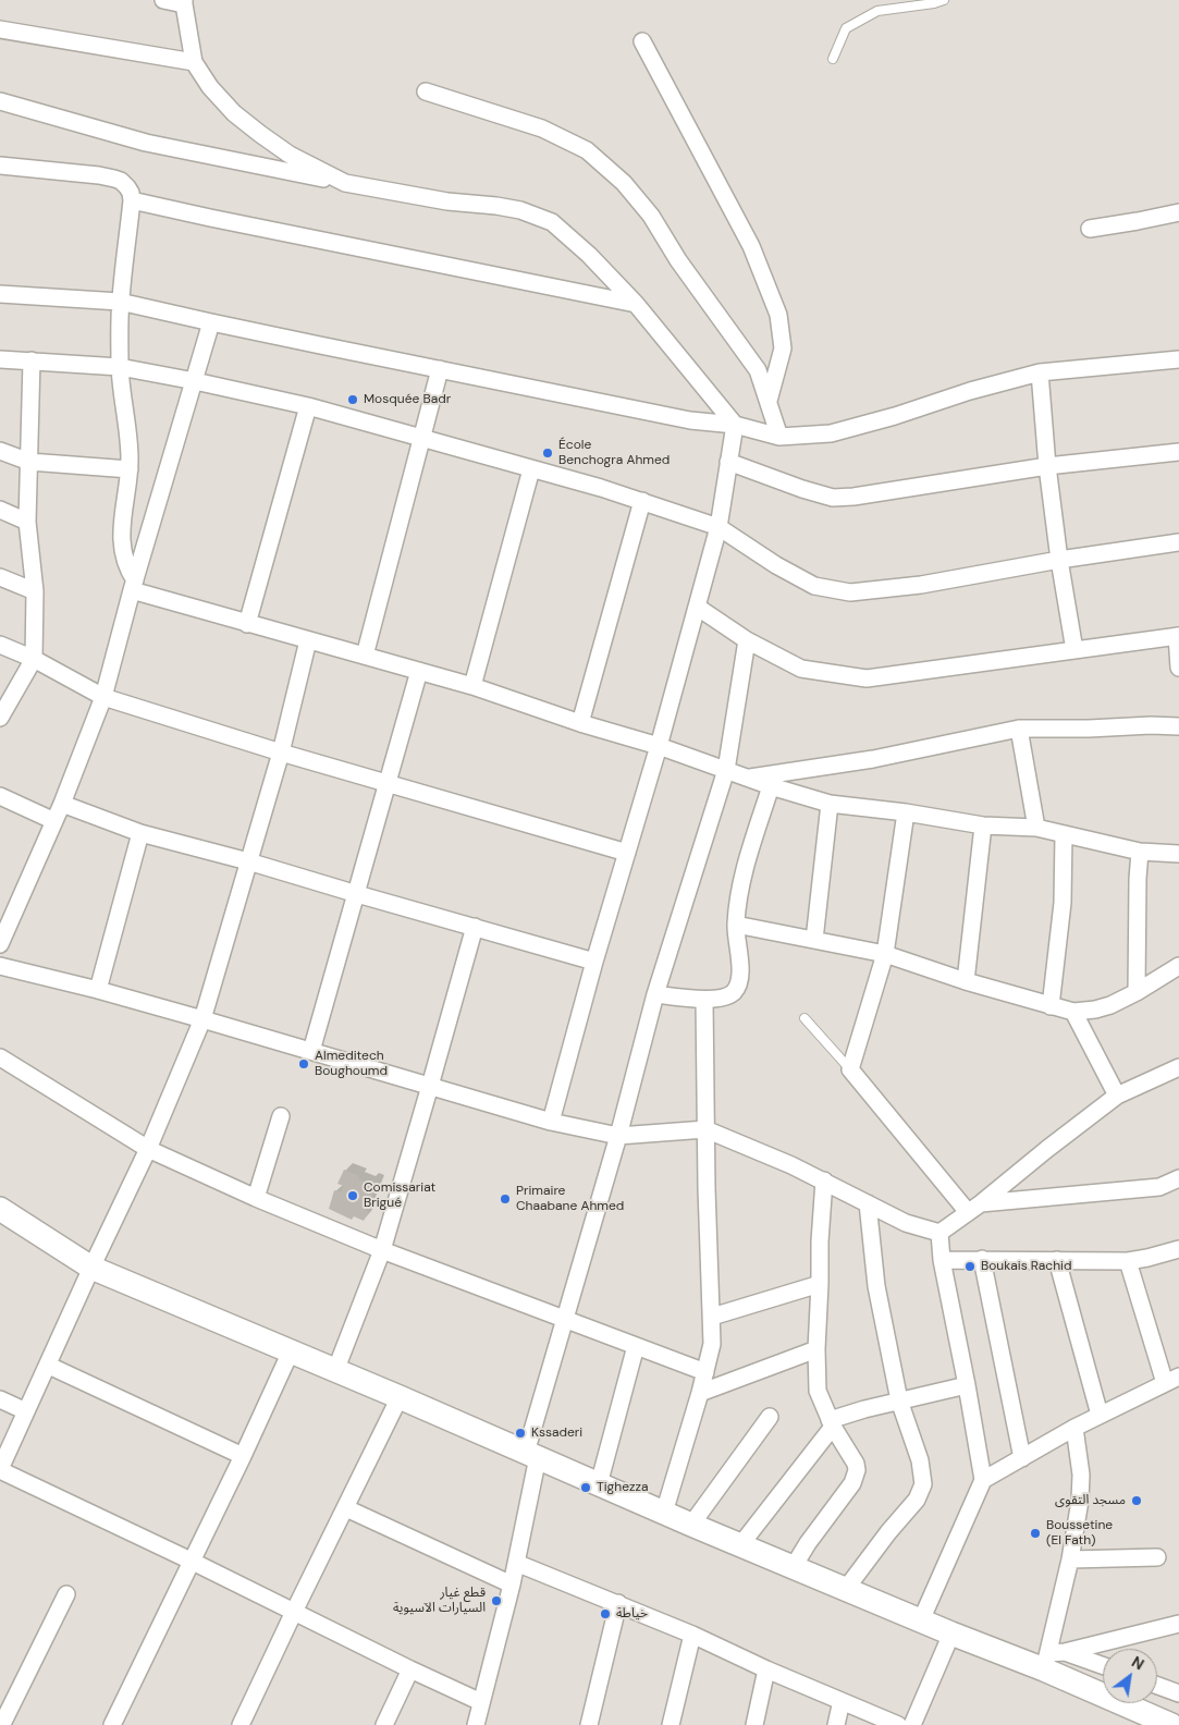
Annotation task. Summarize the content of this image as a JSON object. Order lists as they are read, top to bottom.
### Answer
{
  "places": [
    "Mosquée Badr",
    "École Benchogra Ahmed",
    "Almeditech Boughoumd",
    "Comissariat Brigué",
    "Primaire Chaabane Ahmed",
    "Boukais Rachid",
    "Kssaderi",
    "Tighezza",
    "مسجد التقوى",
    "Boussetine (El Fath)",
    "قطع غيار السيارات الآسيوية",
    "خياطة"
  ],
  "north": "top right"
}
